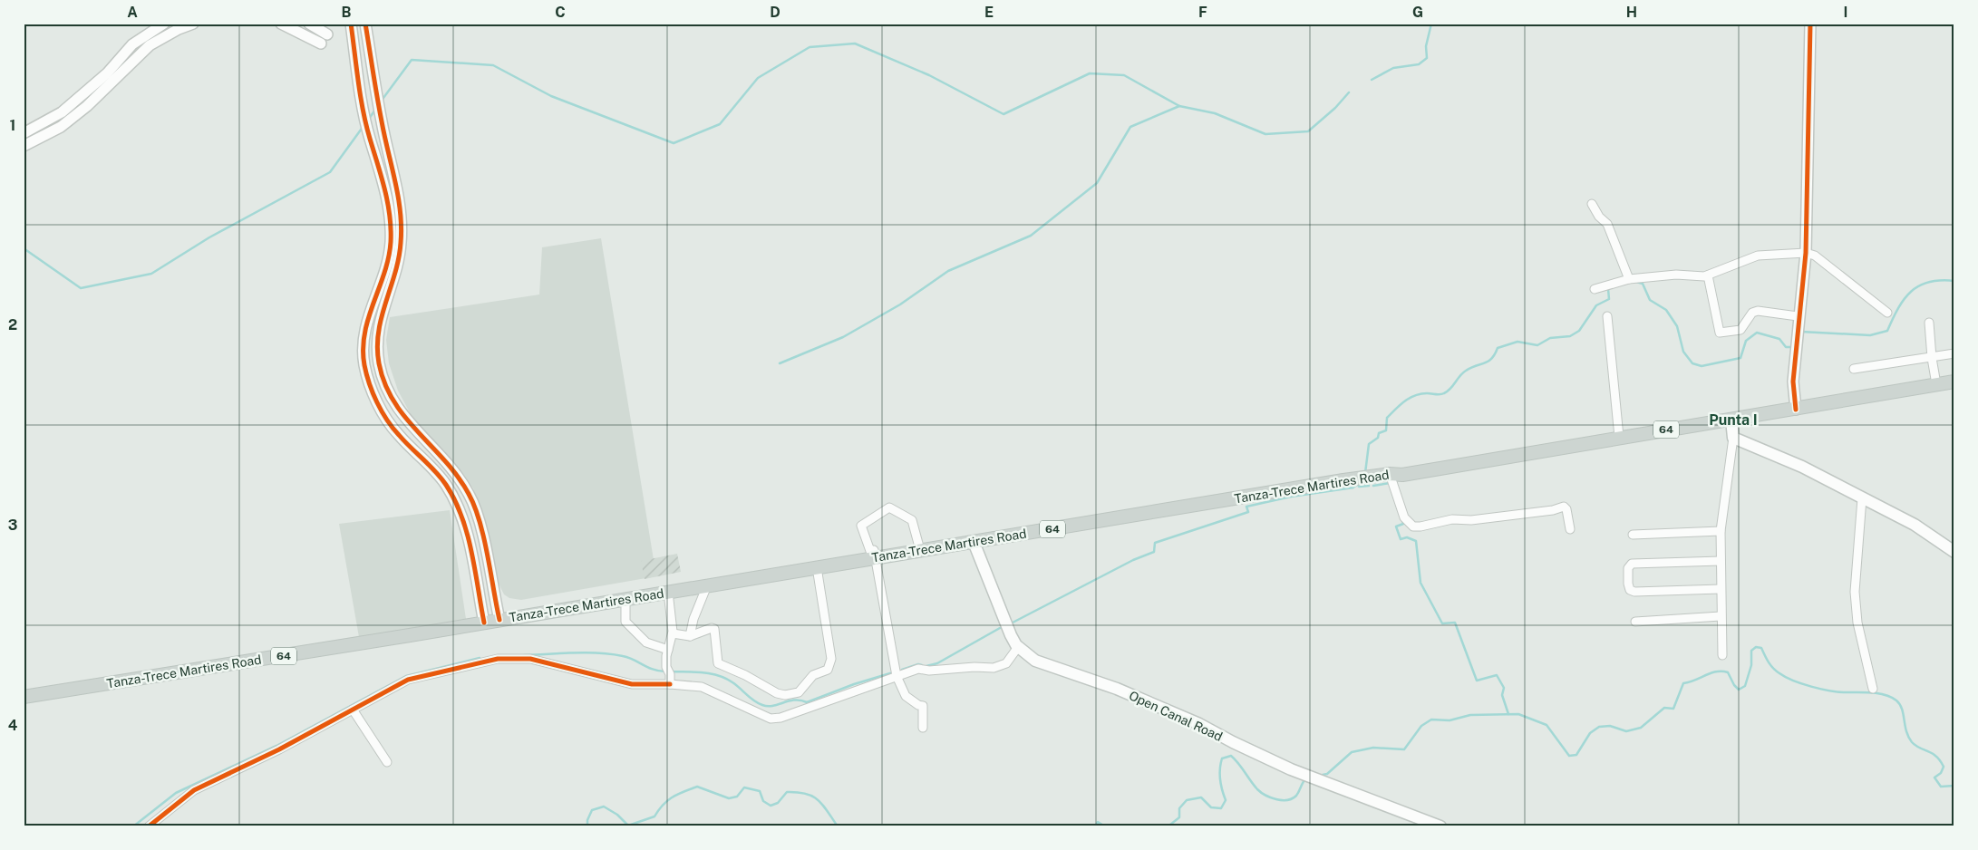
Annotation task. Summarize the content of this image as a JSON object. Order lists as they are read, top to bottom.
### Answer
{
  "streets": {
    "main road": ["64", "Tanza-Trece Martires Road", "Open Canal Road"]
  },
  "crossings": [
    ["Tanza-Trece Martires Road", "Open Canal Road"]
  ],
  "districts": ["Punta I"],
  "grid": {
    "columns": [
      "A",
      "B",
      "C",
      "D",
      "E",
      "F",
      "G",
      "H",
      "I"
    ],
    "rows": [
      "1",
      "2",
      "3",
      "4"
    ]
  }
}
